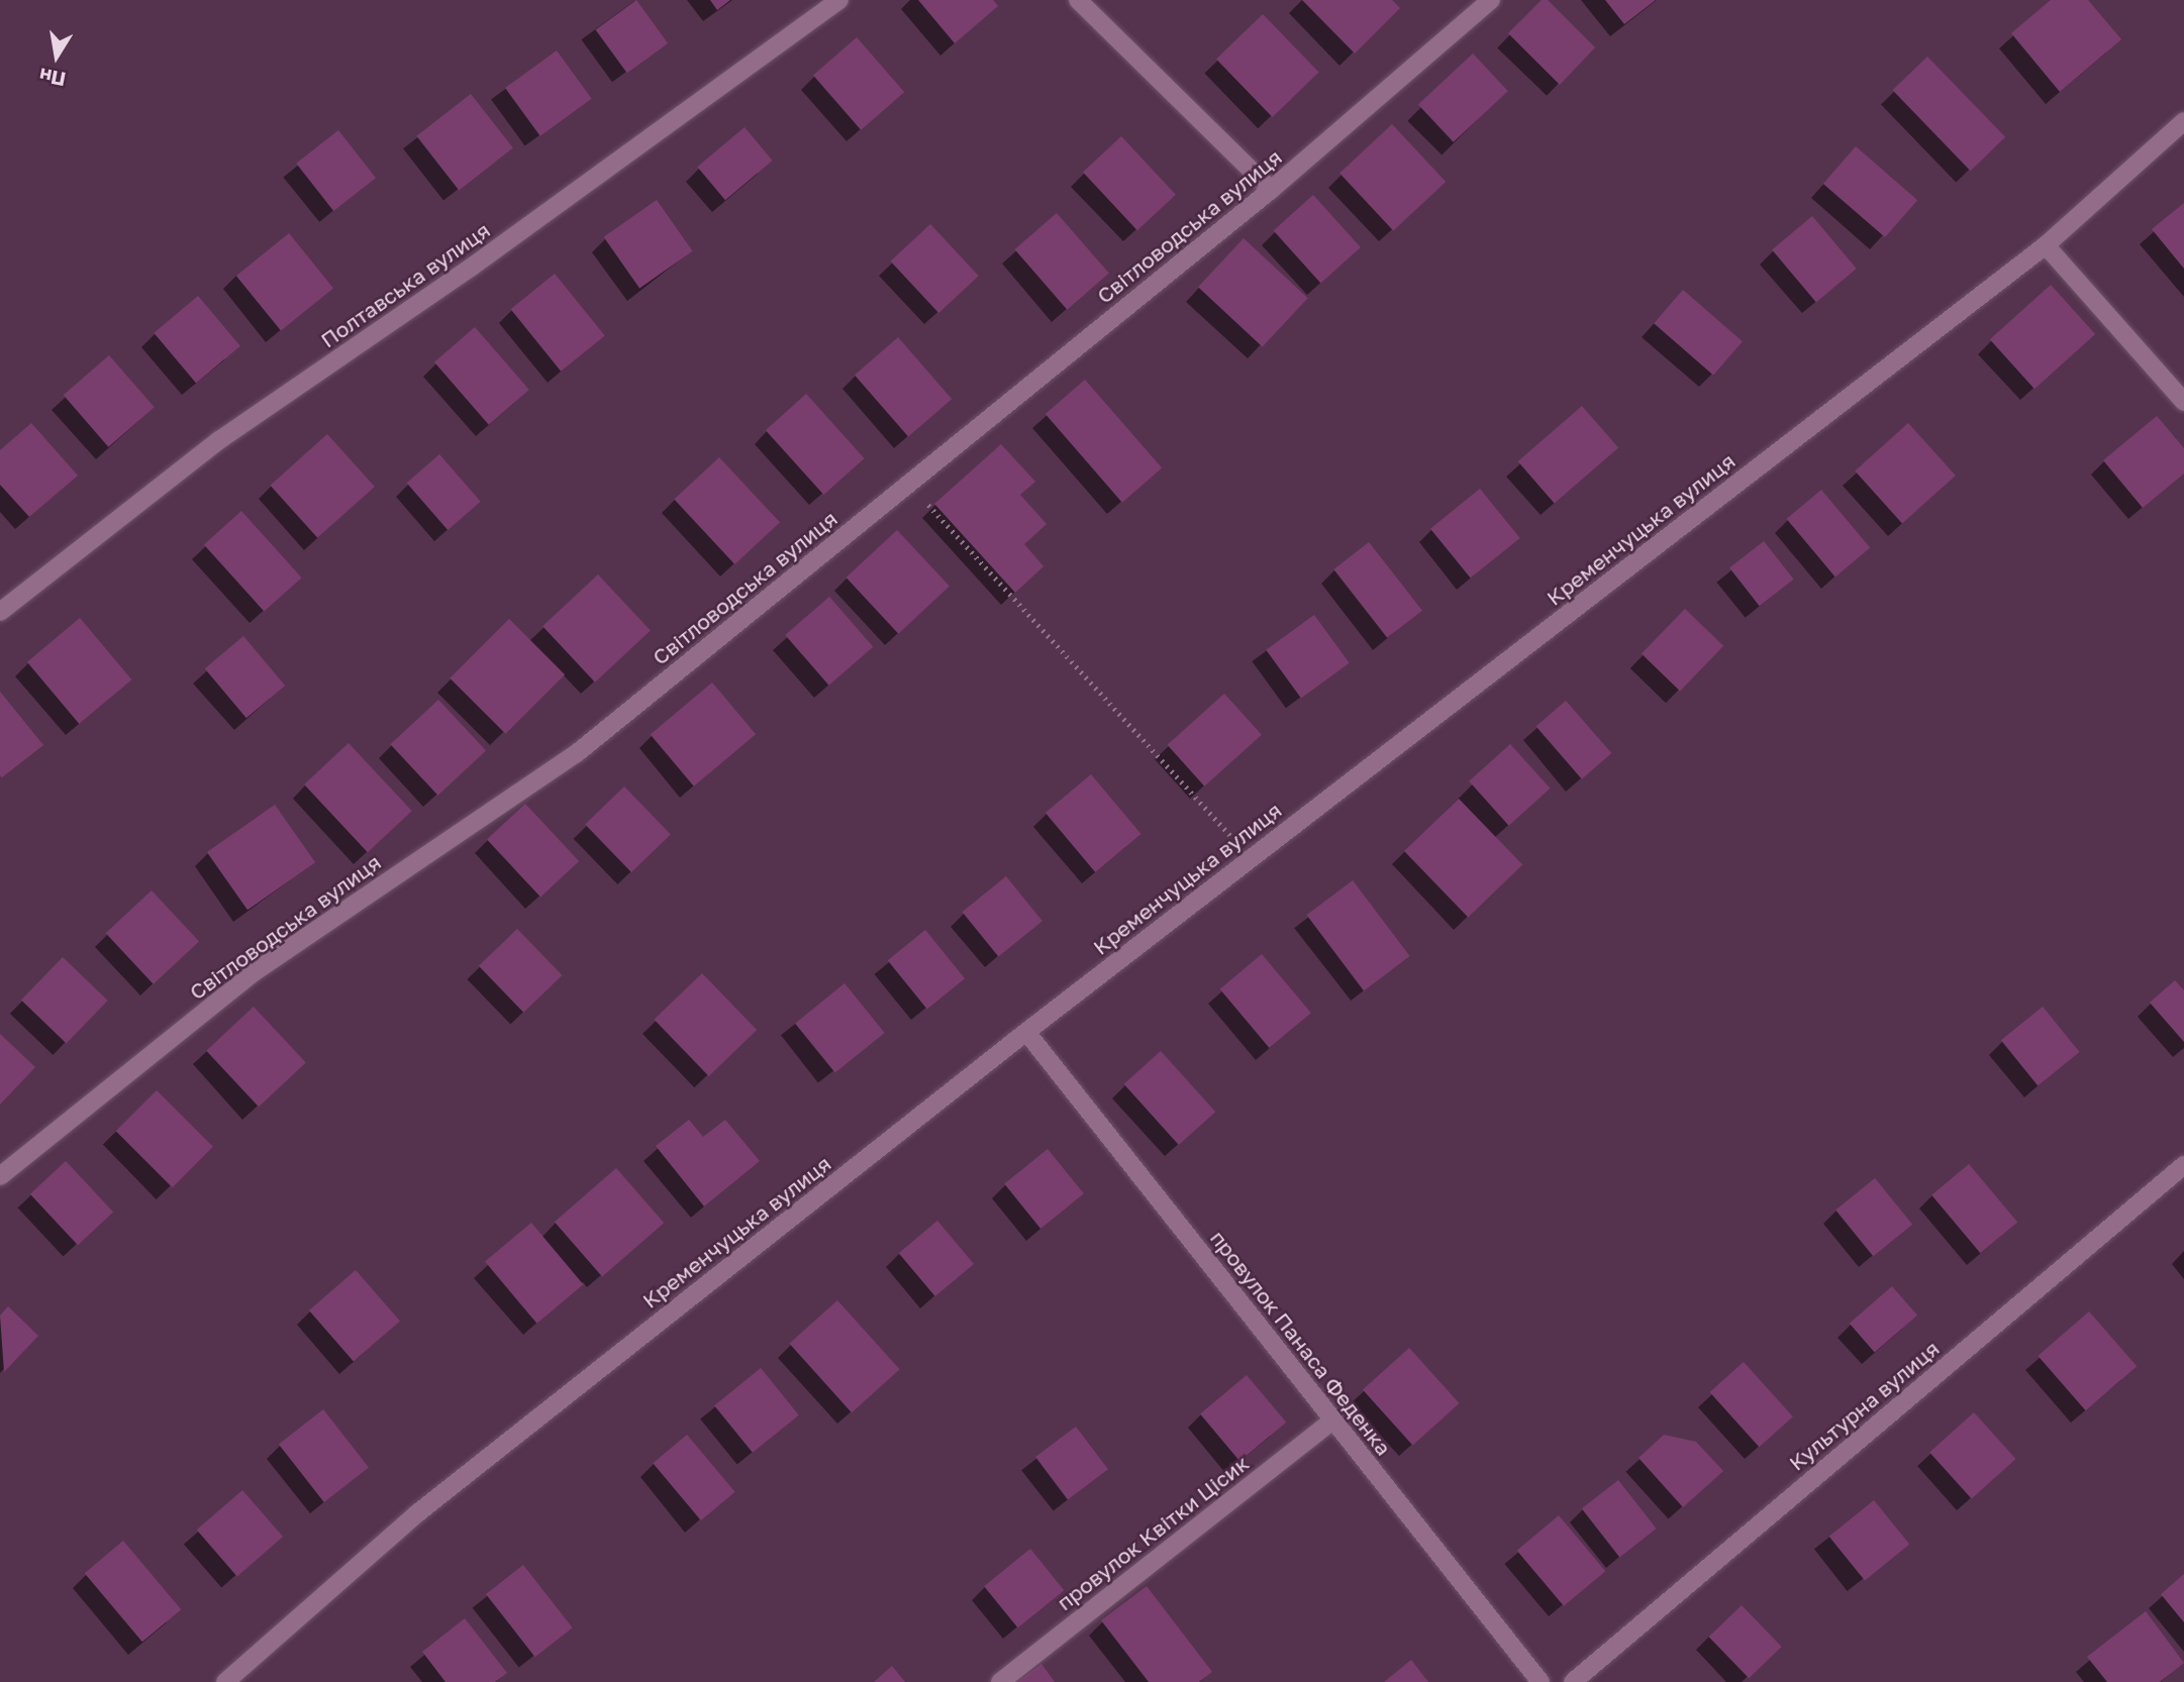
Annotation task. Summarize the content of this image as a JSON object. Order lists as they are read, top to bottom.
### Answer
{
  "streets": {
    "street": [
      "Світловодська вулиця",
      "Полтавська вулиця",
      "Кременчуцька вулиця",
      "провулок Панаса Феденка",
      "Культурна вулиця",
      "провулок Квітки Цісик"
    ]
  },
  "crossings": [
    ["Кременчуцька вулиця", "провулок Панаса Феденка"],
    ["провулок Панаса Феденка", "провулок Квітки Цісик"]
  ],
  "north": "bottom"
}
